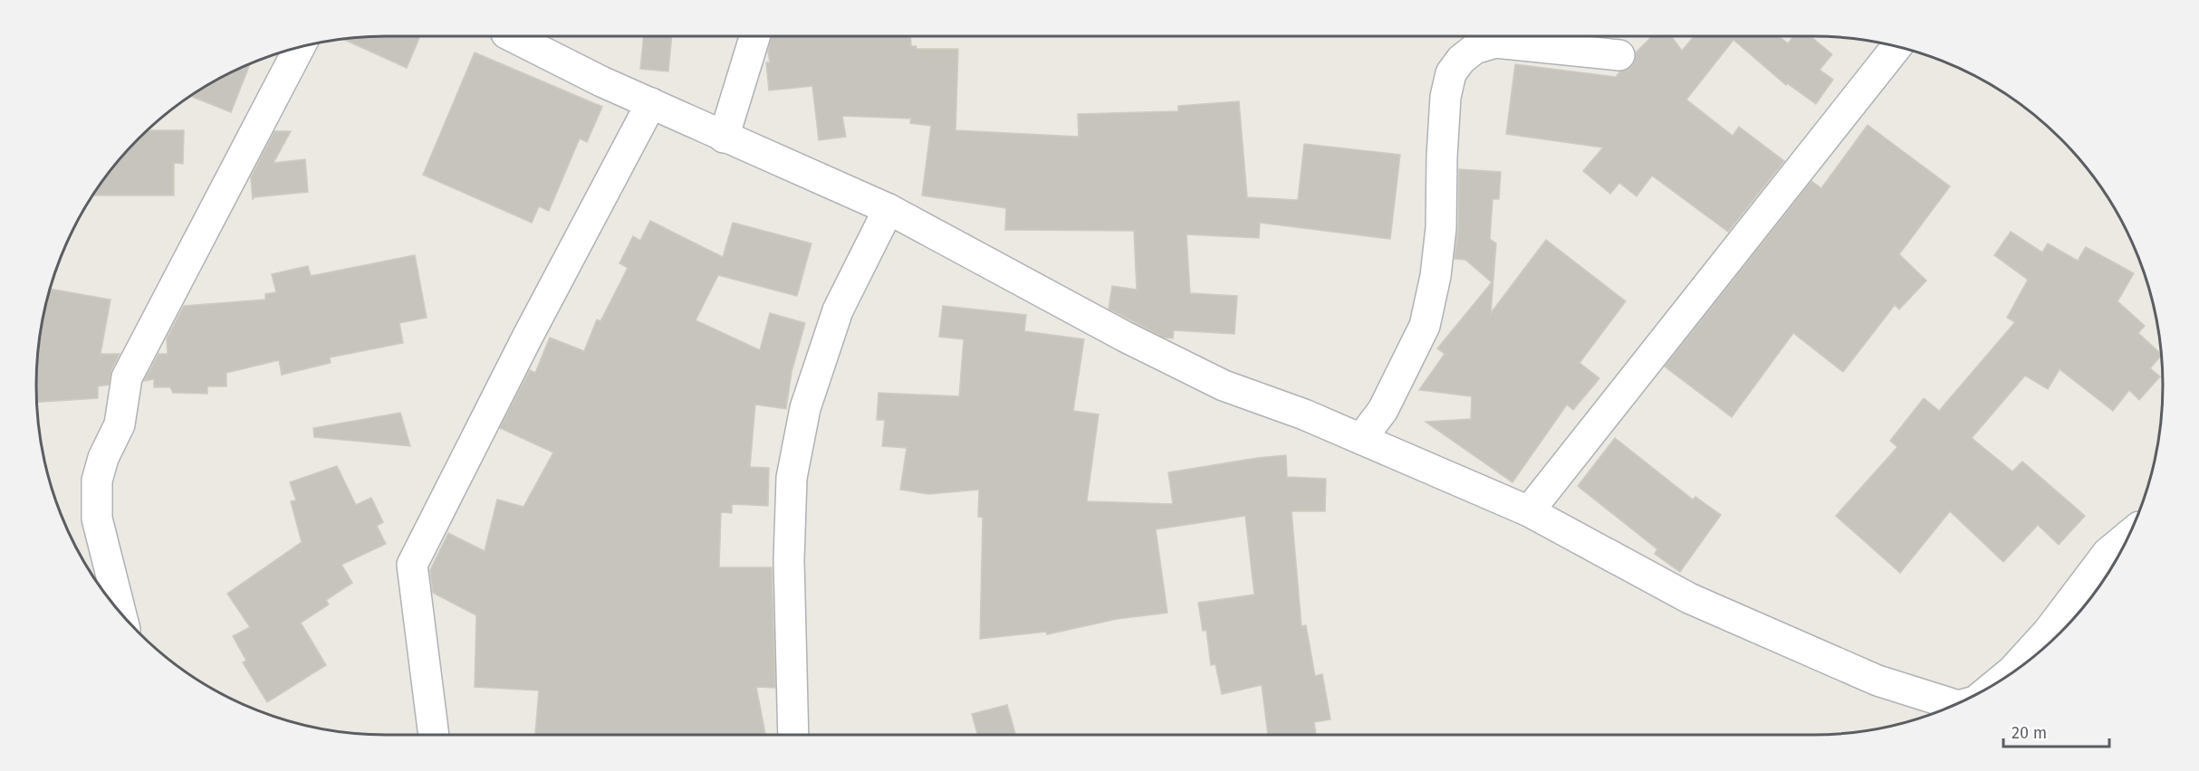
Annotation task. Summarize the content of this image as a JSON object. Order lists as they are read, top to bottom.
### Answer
{
  "scale_bar": "20 m"
}
